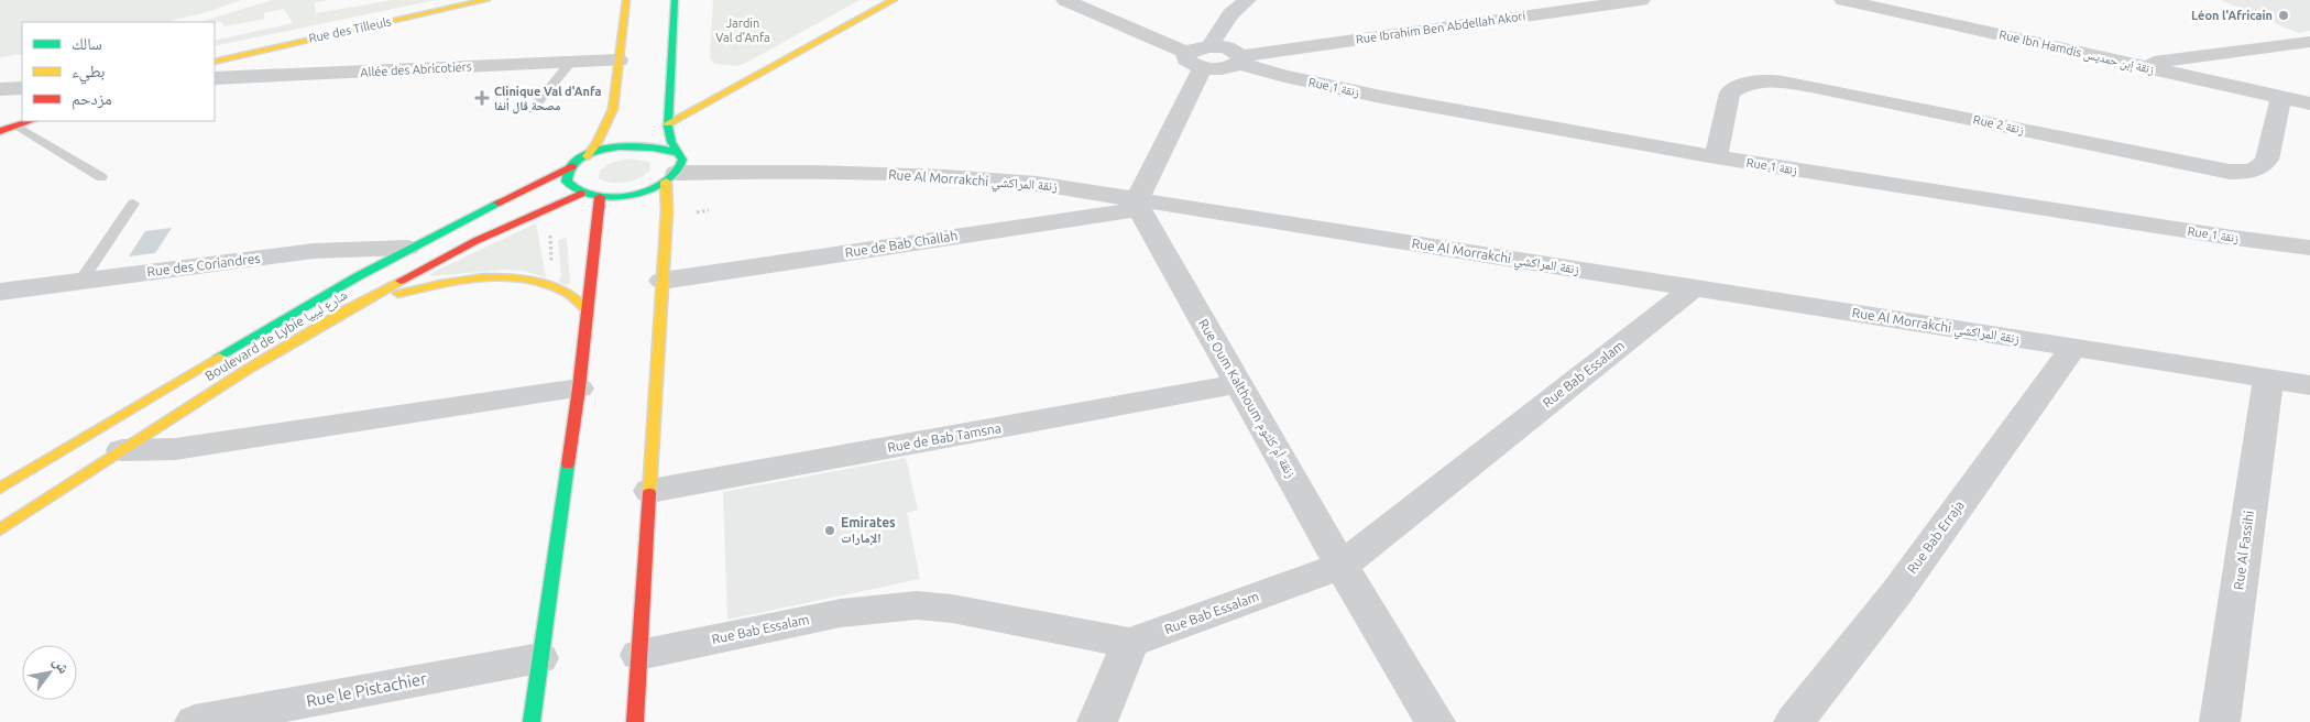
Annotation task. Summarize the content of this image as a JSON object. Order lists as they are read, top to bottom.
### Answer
{
  "streets": {
    "main road": ["Rue des Tilleuls", "Boulevard de Lybie شارع ليبيا"],
    "street": [
      "Rue Ibrahim Ben Abdellah Akori",
      "Rue Ibn Hamdis زنقة إبن حمديس",
      "Allée des Abricotiers",
      "Rue 1 زنقة",
      "Rue 2 زنقة",
      "Rue Al Morrakchi زنقة المراكشي",
      "Rue de Bab Challah",
      "Rue des Coriandres",
      "Rue Bab Essalam",
      "Rue Oum Kalthoum زنقة أم كلثوم",
      "Rue de Bab Tamsna",
      "Rue Bab Erraja",
      "Rue Al Fassihi",
      "Rue le Pistachier"
    ]
  },
  "crossings": [
    ["Rue Ibrahim Ben Abdellah Akori", "Rue 1 زنقة"],
    ["Rue Ibn Hamdis زنقة إبن حمديس", "Rue 2 زنقة"],
    ["Rue 1 زنقة", "Rue 2 زنقة"],
    ["Rue Al Morrakchi زنقة المراكشي", "Rue de Bab Challah"],
    ["Rue Al Morrakchi زنقة المراكشي", "Rue Bab Essalam"],
    ["Rue Al Morrakchi زنقة المراكشي", "Rue Oum Kalthoum زنقة أم كلثوم"],
    ["Rue Al Morrakchi زنقة المراكشي", "Rue Bab Erraja"],
    ["Rue Al Morrakchi زنقة المراكشي", "Rue Al Fassihi"],
    ["Rue de Bab Challah", "Rue Oum Kalthoum زنقة أم كلثوم"],
    ["Rue des Coriandres", "Boulevard de Lybie شارع ليبيا"],
    ["Rue Bab Essalam", "Rue Oum Kalthoum زنقة أم كلثوم"],
    ["Rue Oum Kalthoum زنقة أم كلثوم", "Rue de Bab Tamsna"]
  ],
  "parks": ["Jardin Val d'Anfa"],
  "places": {
    "other": ["Léon l'Africain", "Emirates الإمارات"],
    "health": ["Clinique Val d'Anfa مصحة ڤال أنفا"]
  },
  "legend": ["سالك", "بطيء", "مزدحم"],
  "north": "top right"
}
